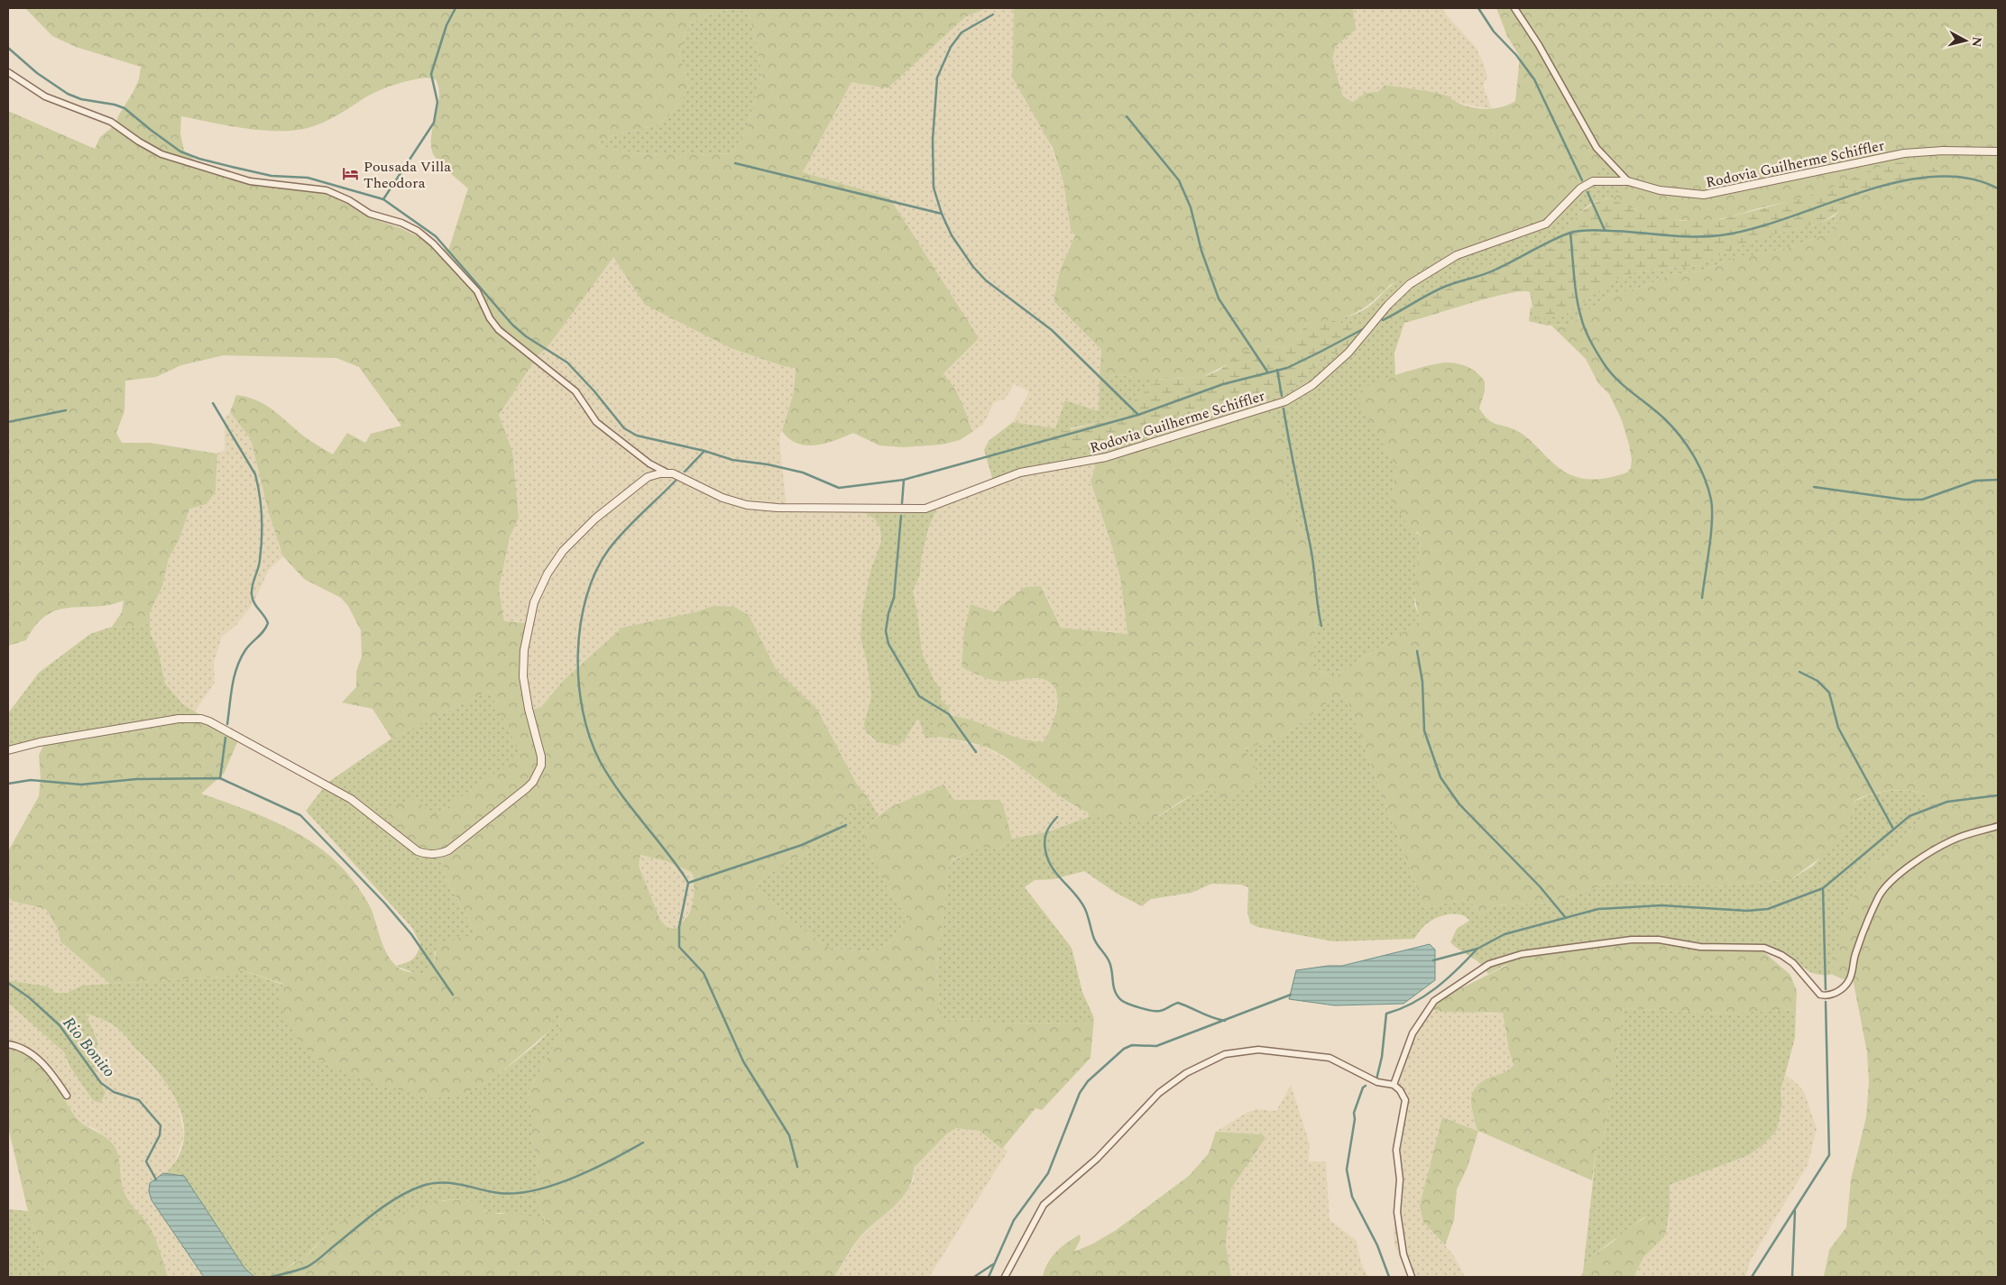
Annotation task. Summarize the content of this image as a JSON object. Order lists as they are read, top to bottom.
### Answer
{
  "streets": {
    "street": ["Rodovia Guilherme Schiffler"]
  },
  "water": ["Rio Bonito"],
  "places": {
    "hotel": ["Pousada Villa Theodora"]
  },
  "north": "right"
}
